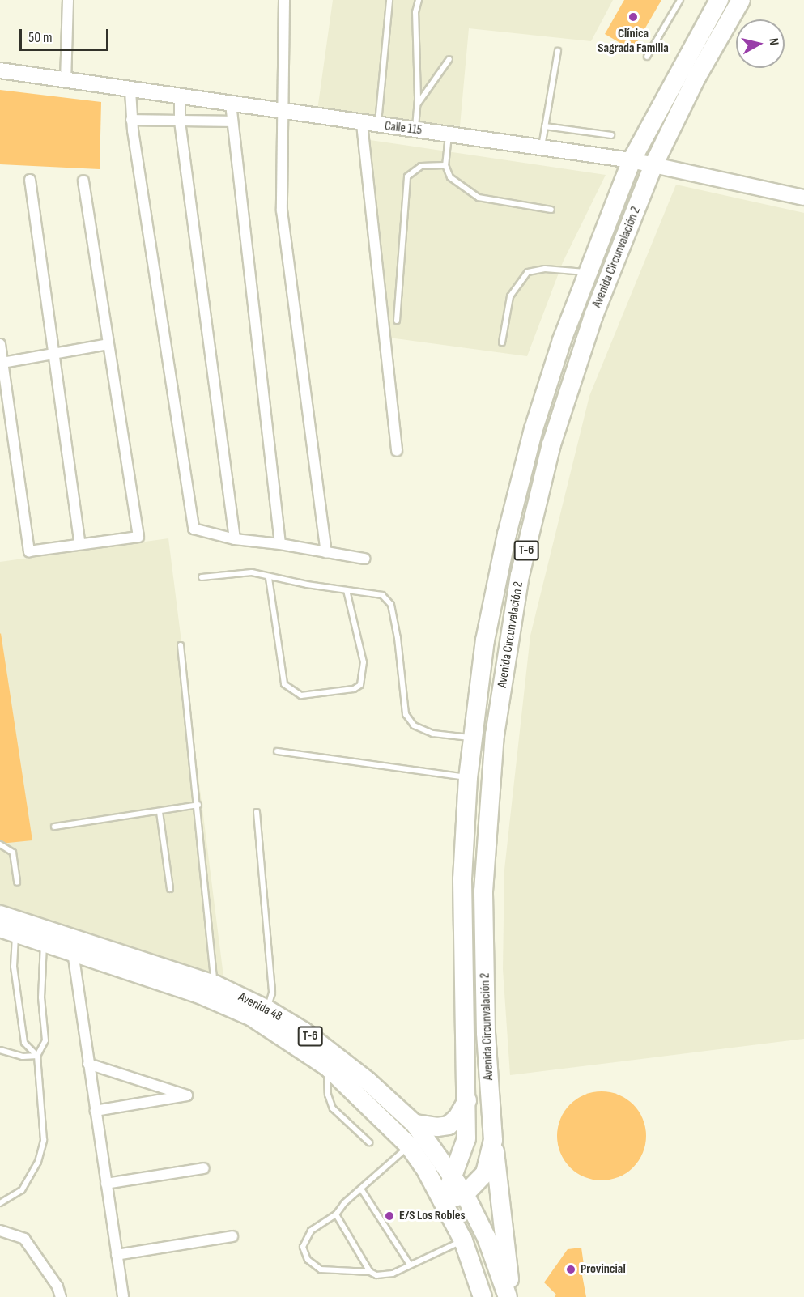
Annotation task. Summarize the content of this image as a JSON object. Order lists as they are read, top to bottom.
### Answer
{
  "streets": {
    "highway": ["Avenida Circunvalación 2", "T-6", "Avenida 48"],
    "street": ["Calle 115"]
  },
  "crossings": [
    ["Calle 115", "Avenida Circunvalación 2"],
    ["Avenida Circunvalación 2", "T-6"],
    ["Avenida Circunvalación 2", "Avenida 48"],
    ["T-6", "Avenida 48"]
  ],
  "places": ["Clínica Sagrada Familia", "E/S Los Robles", "Provincial"],
  "scale_bar": "50 m",
  "north": "right"
}
